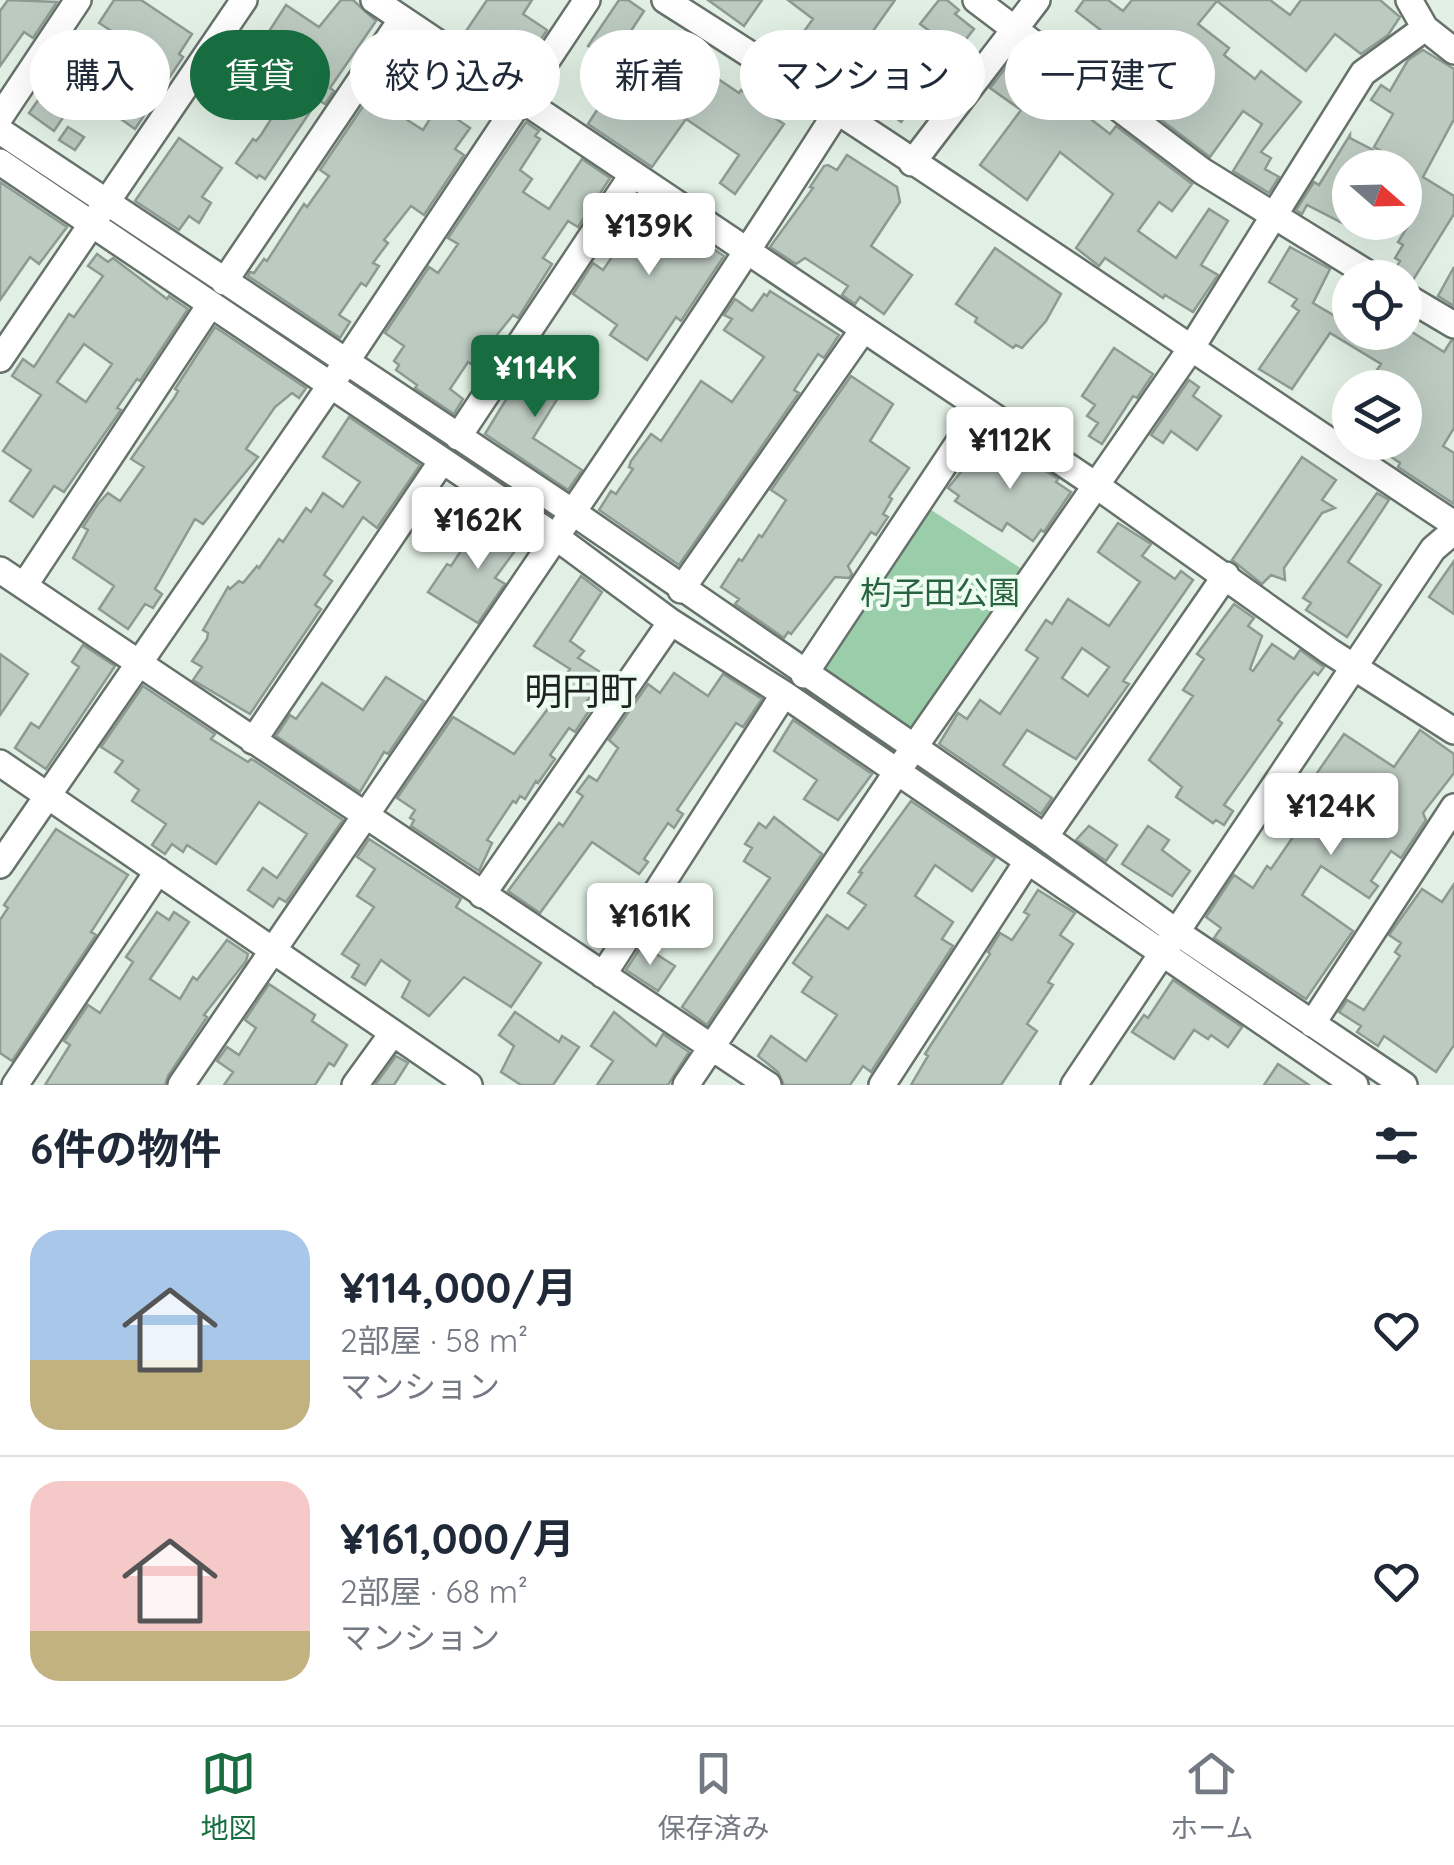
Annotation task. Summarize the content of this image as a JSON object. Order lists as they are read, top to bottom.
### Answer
{
  "districts": ["明円町"],
  "parks": ["杓子田公園"],
  "north": "right",
  "page": {
    "chip": [
      "購入",
      "賃貸",
      "絞り込み",
      "新着",
      "マンション",
      "一戸建て"
    ],
    "price": [
      "¥139K",
      "¥114K",
      "¥112K",
      "¥162K",
      "¥124K",
      "¥161K"
    ],
    "heading": "6件の物件",
    "list": [
      {
        "name": "¥114,000/月",
        "note": "2部屋 · 58 m² · マンション"
      },
      {
        "name": "¥161,000/月",
        "note": "2部屋 · 68 m² · マンション"
      }
    ],
    "tabs": ["地図", "保存済み", "ホーム"]
  }
}
